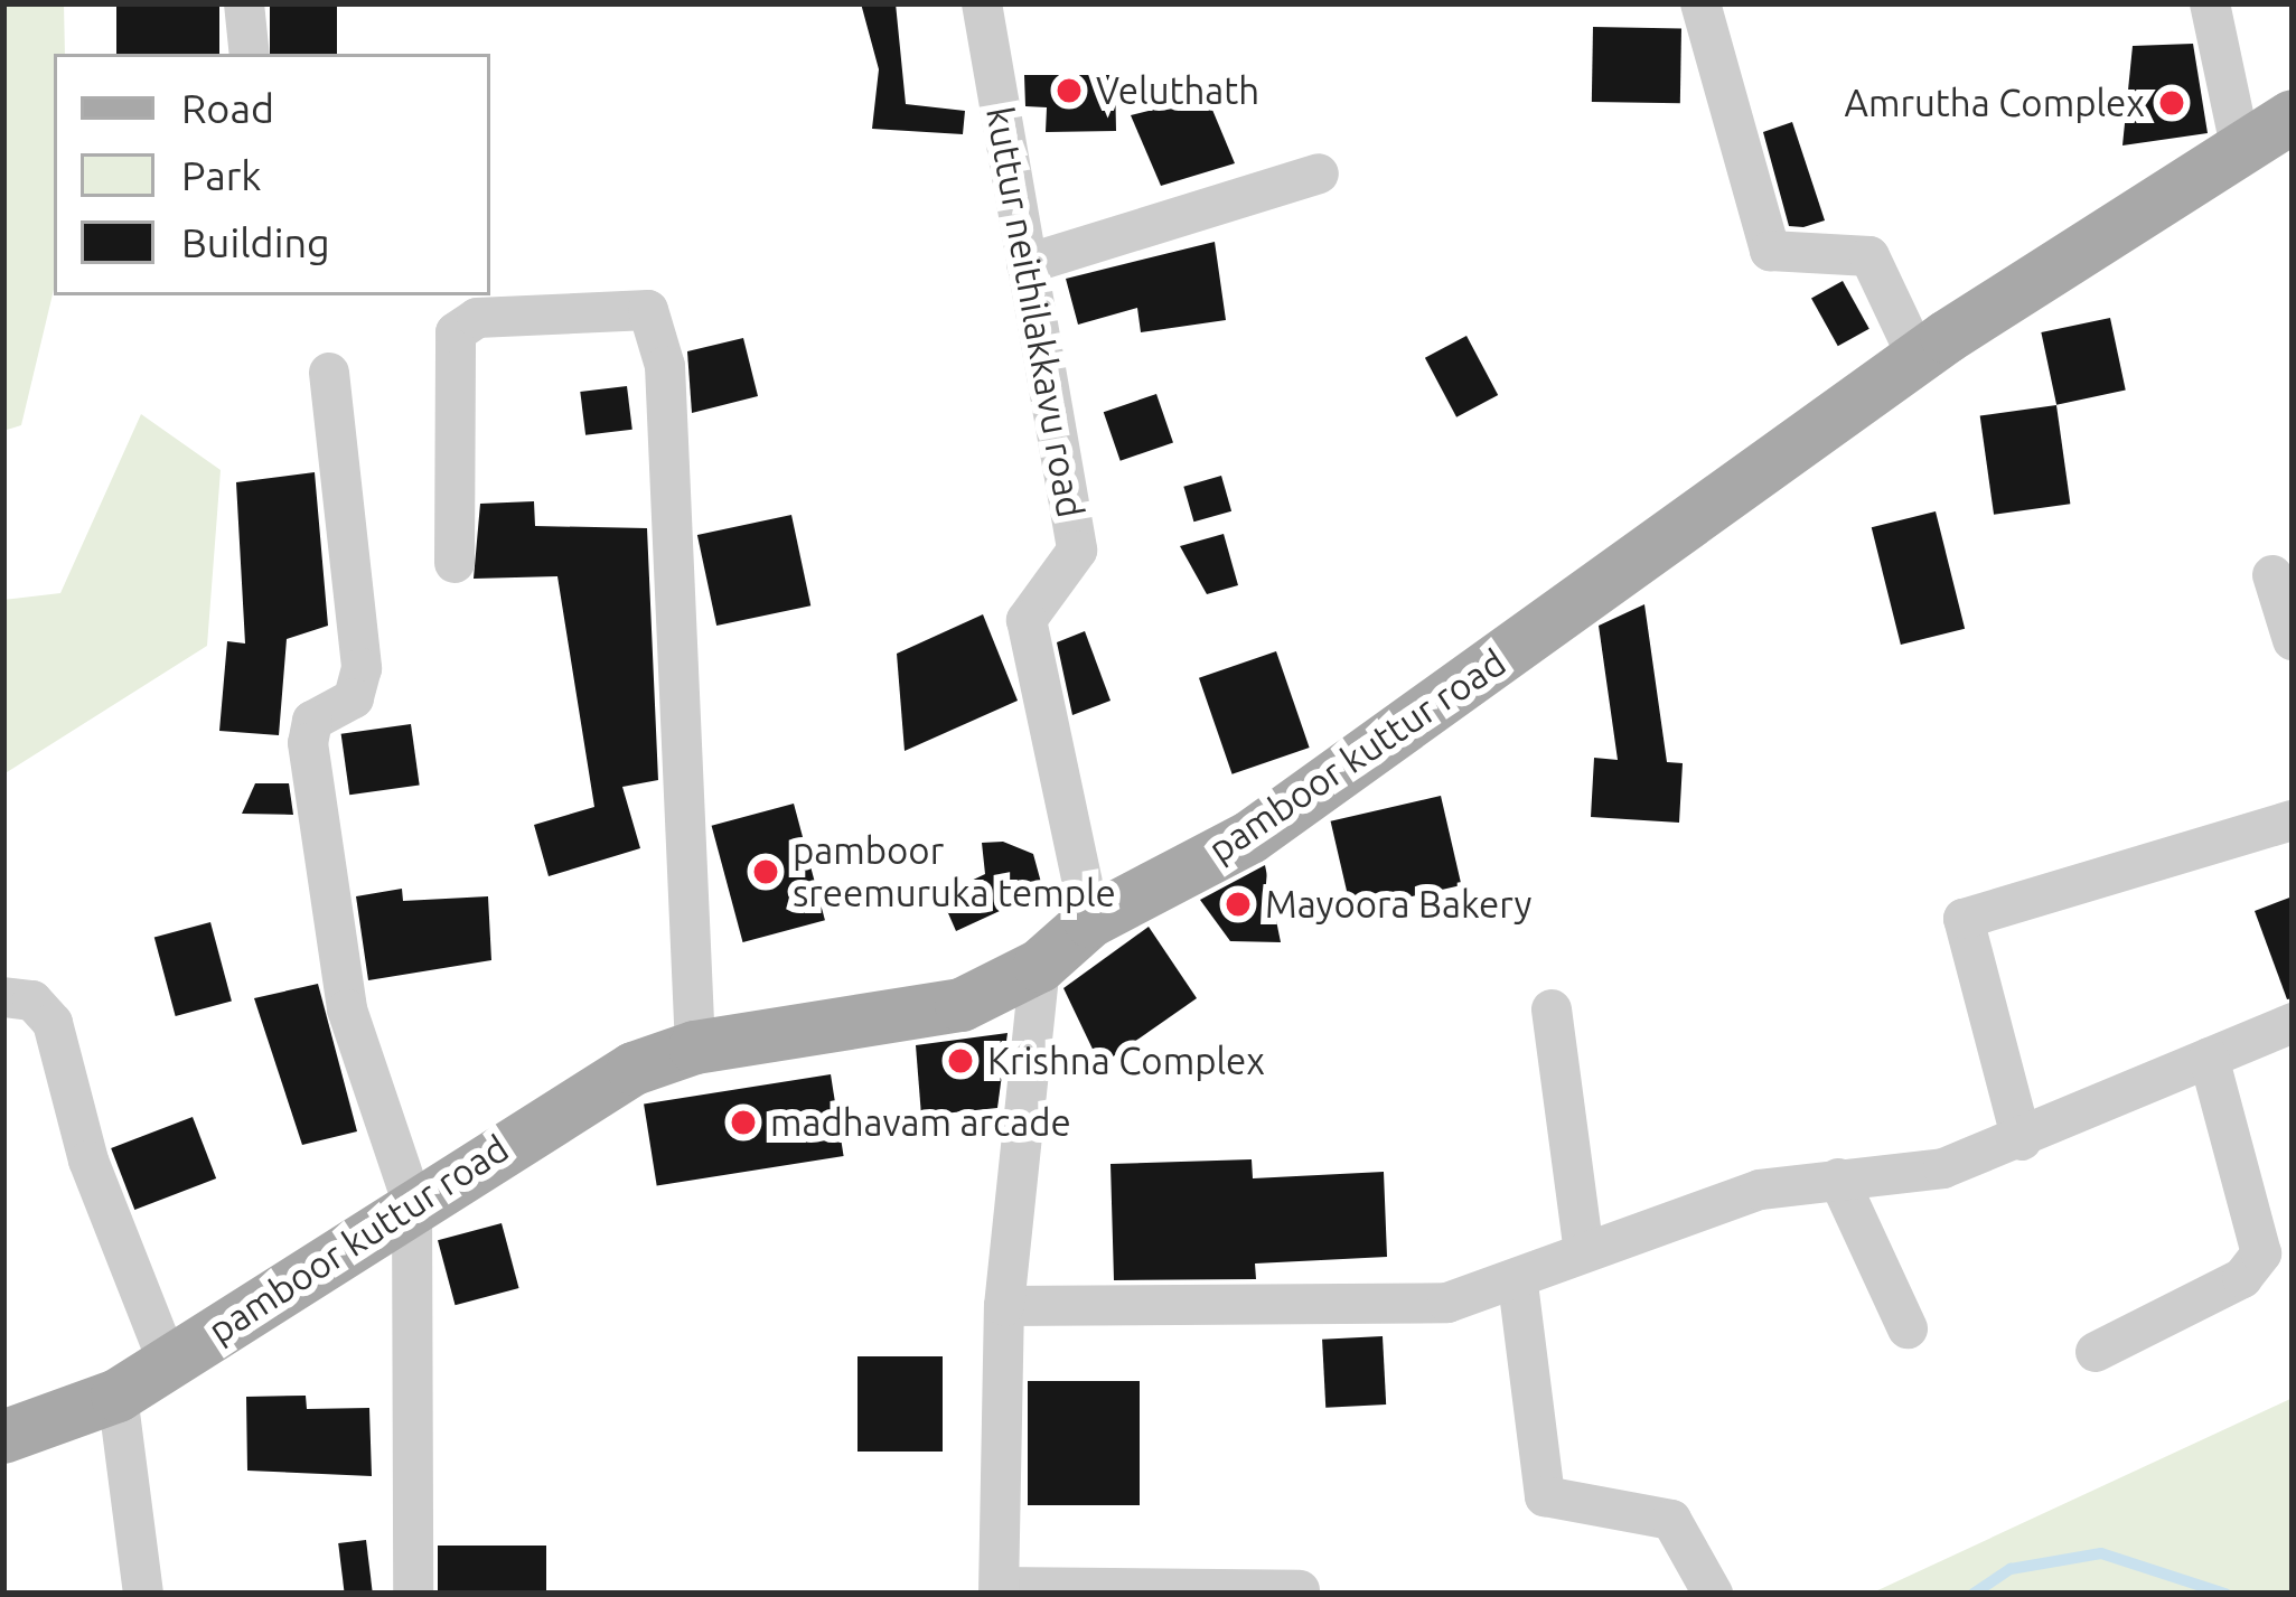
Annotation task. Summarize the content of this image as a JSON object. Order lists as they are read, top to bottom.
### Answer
{
  "streets": {
    "main road": ["pamboor kuttur road"],
    "street": ["kuttur neithilakkavu road"]
  },
  "crossings": [
    ["kuttur neithilakkavu road", "pamboor kuttur road"]
  ],
  "places": [
    "Veluthath",
    "Amrutha Complex",
    "pamboor sreemuruka temple",
    "Mayoora Bakery",
    "Krishna Complex",
    "madhavam arcade"
  ],
  "legend": ["Road", "Park", "Building"]
}
